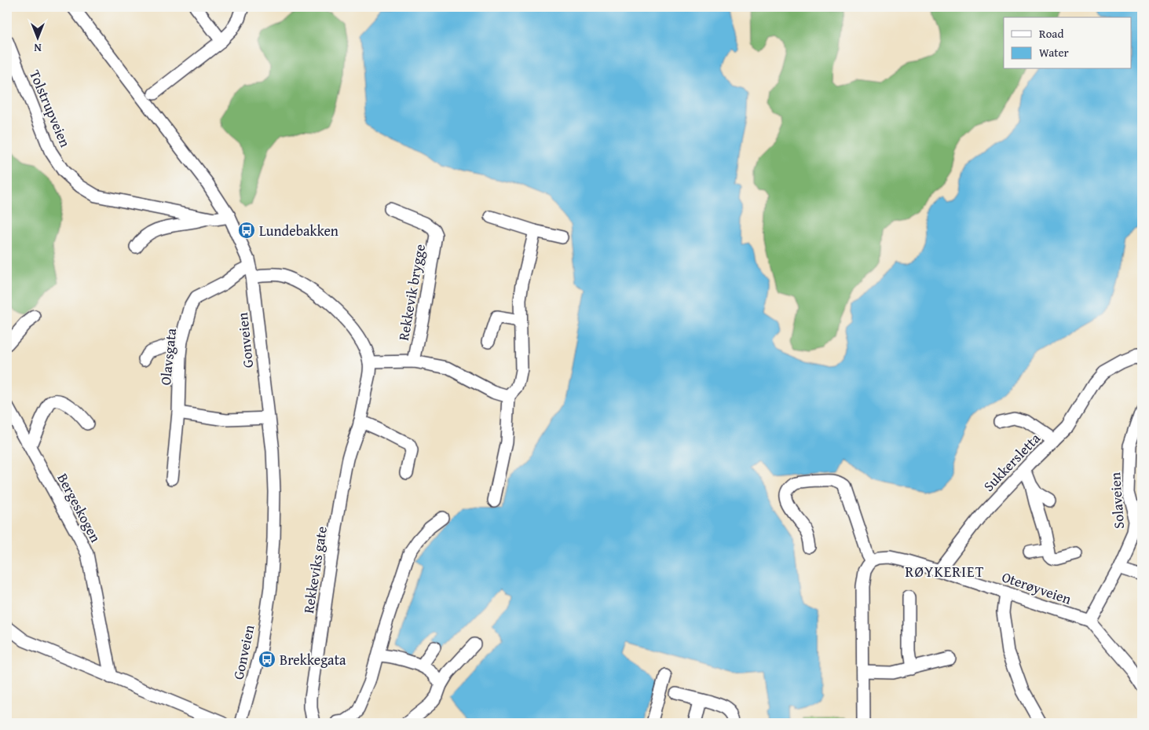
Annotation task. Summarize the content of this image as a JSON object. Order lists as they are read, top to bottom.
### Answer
{
  "streets": {
    "street": [
      "Tolstrupveien",
      "Rekkevik brygge",
      "Gonveien",
      "Olavsgata",
      "Sukkersletta",
      "Solaveien",
      "Bergeskogen",
      "Rekkeviks gate",
      "Oterøyveien"
    ]
  },
  "crossings": [
    ["Tolstrupveien", "Gonveien"],
    ["Rekkevik brygge", "Rekkeviks gate"],
    ["Gonveien", "Olavsgata"],
    ["Gonveien", "Rekkeviks gate"],
    ["Olavsgata", "Rekkeviks gate"],
    ["Sukkersletta", "Oterøyveien"],
    ["Solaveien", "Oterøyveien"]
  ],
  "districts": ["RØYKERIET"],
  "places": {
    "bus stop": ["Lundebakken", "Brekkegata"]
  },
  "legend": ["Road", "Water"],
  "north": "bottom"
}
